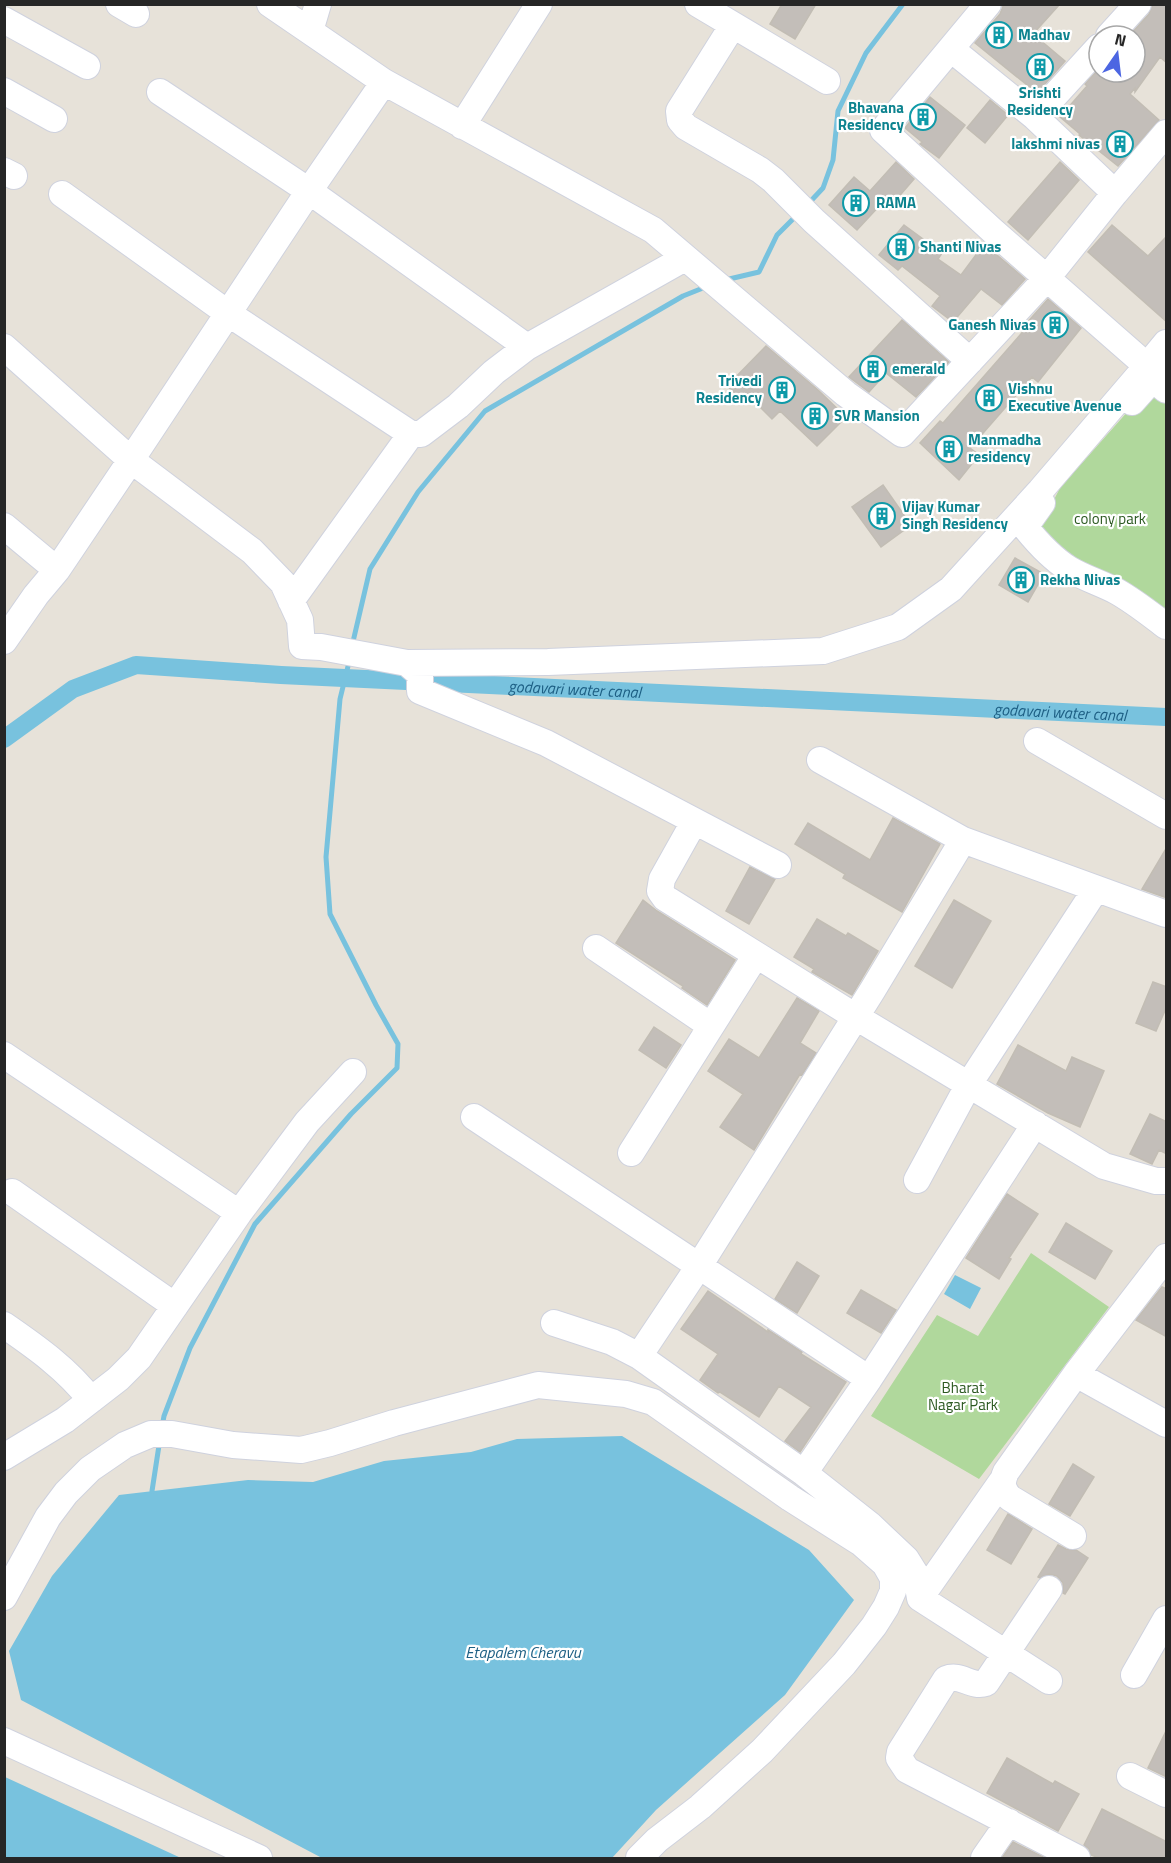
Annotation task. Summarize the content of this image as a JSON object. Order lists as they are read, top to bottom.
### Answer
{
  "water": ["godavari water canal", "Etapalem Cheravu"],
  "parks": ["colony park", "Bharat Nagar Park"],
  "places": {
    "building": [
      "Madhav",
      "Srishti Residency",
      "Bhavana Residency",
      "lakshmi nivas",
      "RAMA",
      "Shanti Nivas",
      "Ganesh Nivas",
      "emerald",
      "Trivedi Residency",
      "Vishnu Executive Avenue",
      "SVR Mansion",
      "Manmadha residency",
      "Vijay Kumar Singh Residency",
      "Rekha Nivas"
    ]
  },
  "north": "top"
}
